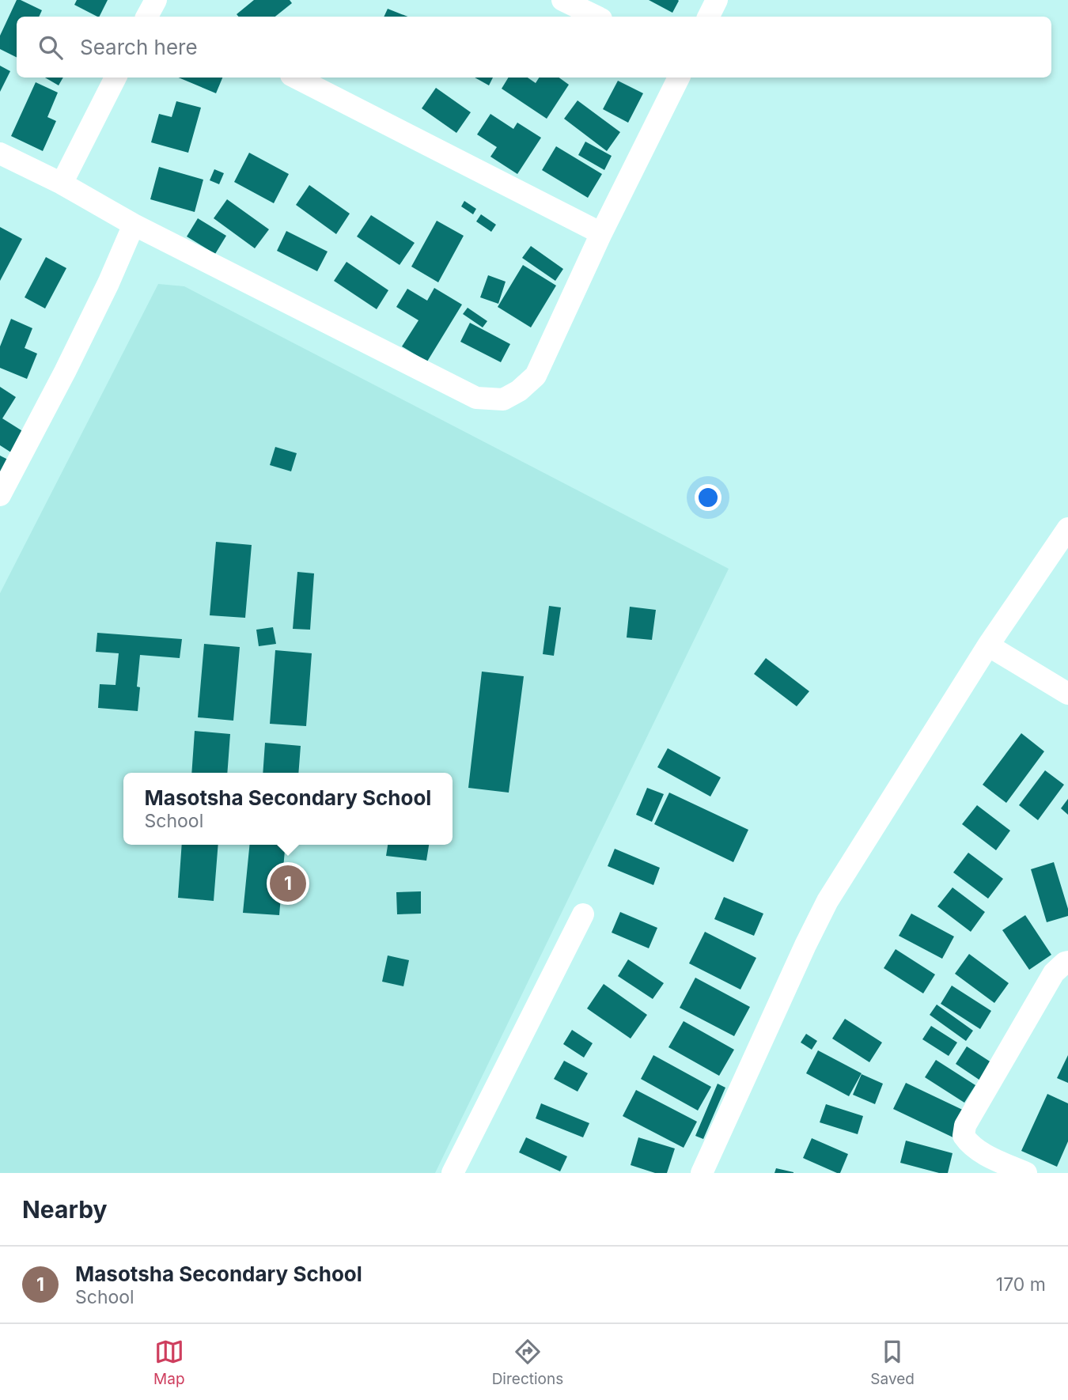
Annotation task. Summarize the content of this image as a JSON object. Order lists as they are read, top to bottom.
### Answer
{
  "page": {
    "search": "Search here",
    "popup": ["Masotsha Secondary School", "School"],
    "pins": "1",
    "heading": "Nearby",
    "list": [
      {
        "mark": "1",
        "name": "Masotsha Secondary School",
        "note": "School",
        "value": "170 m"
      }
    ],
    "nav": ["Map", "Directions", "Saved"]
  }
}
